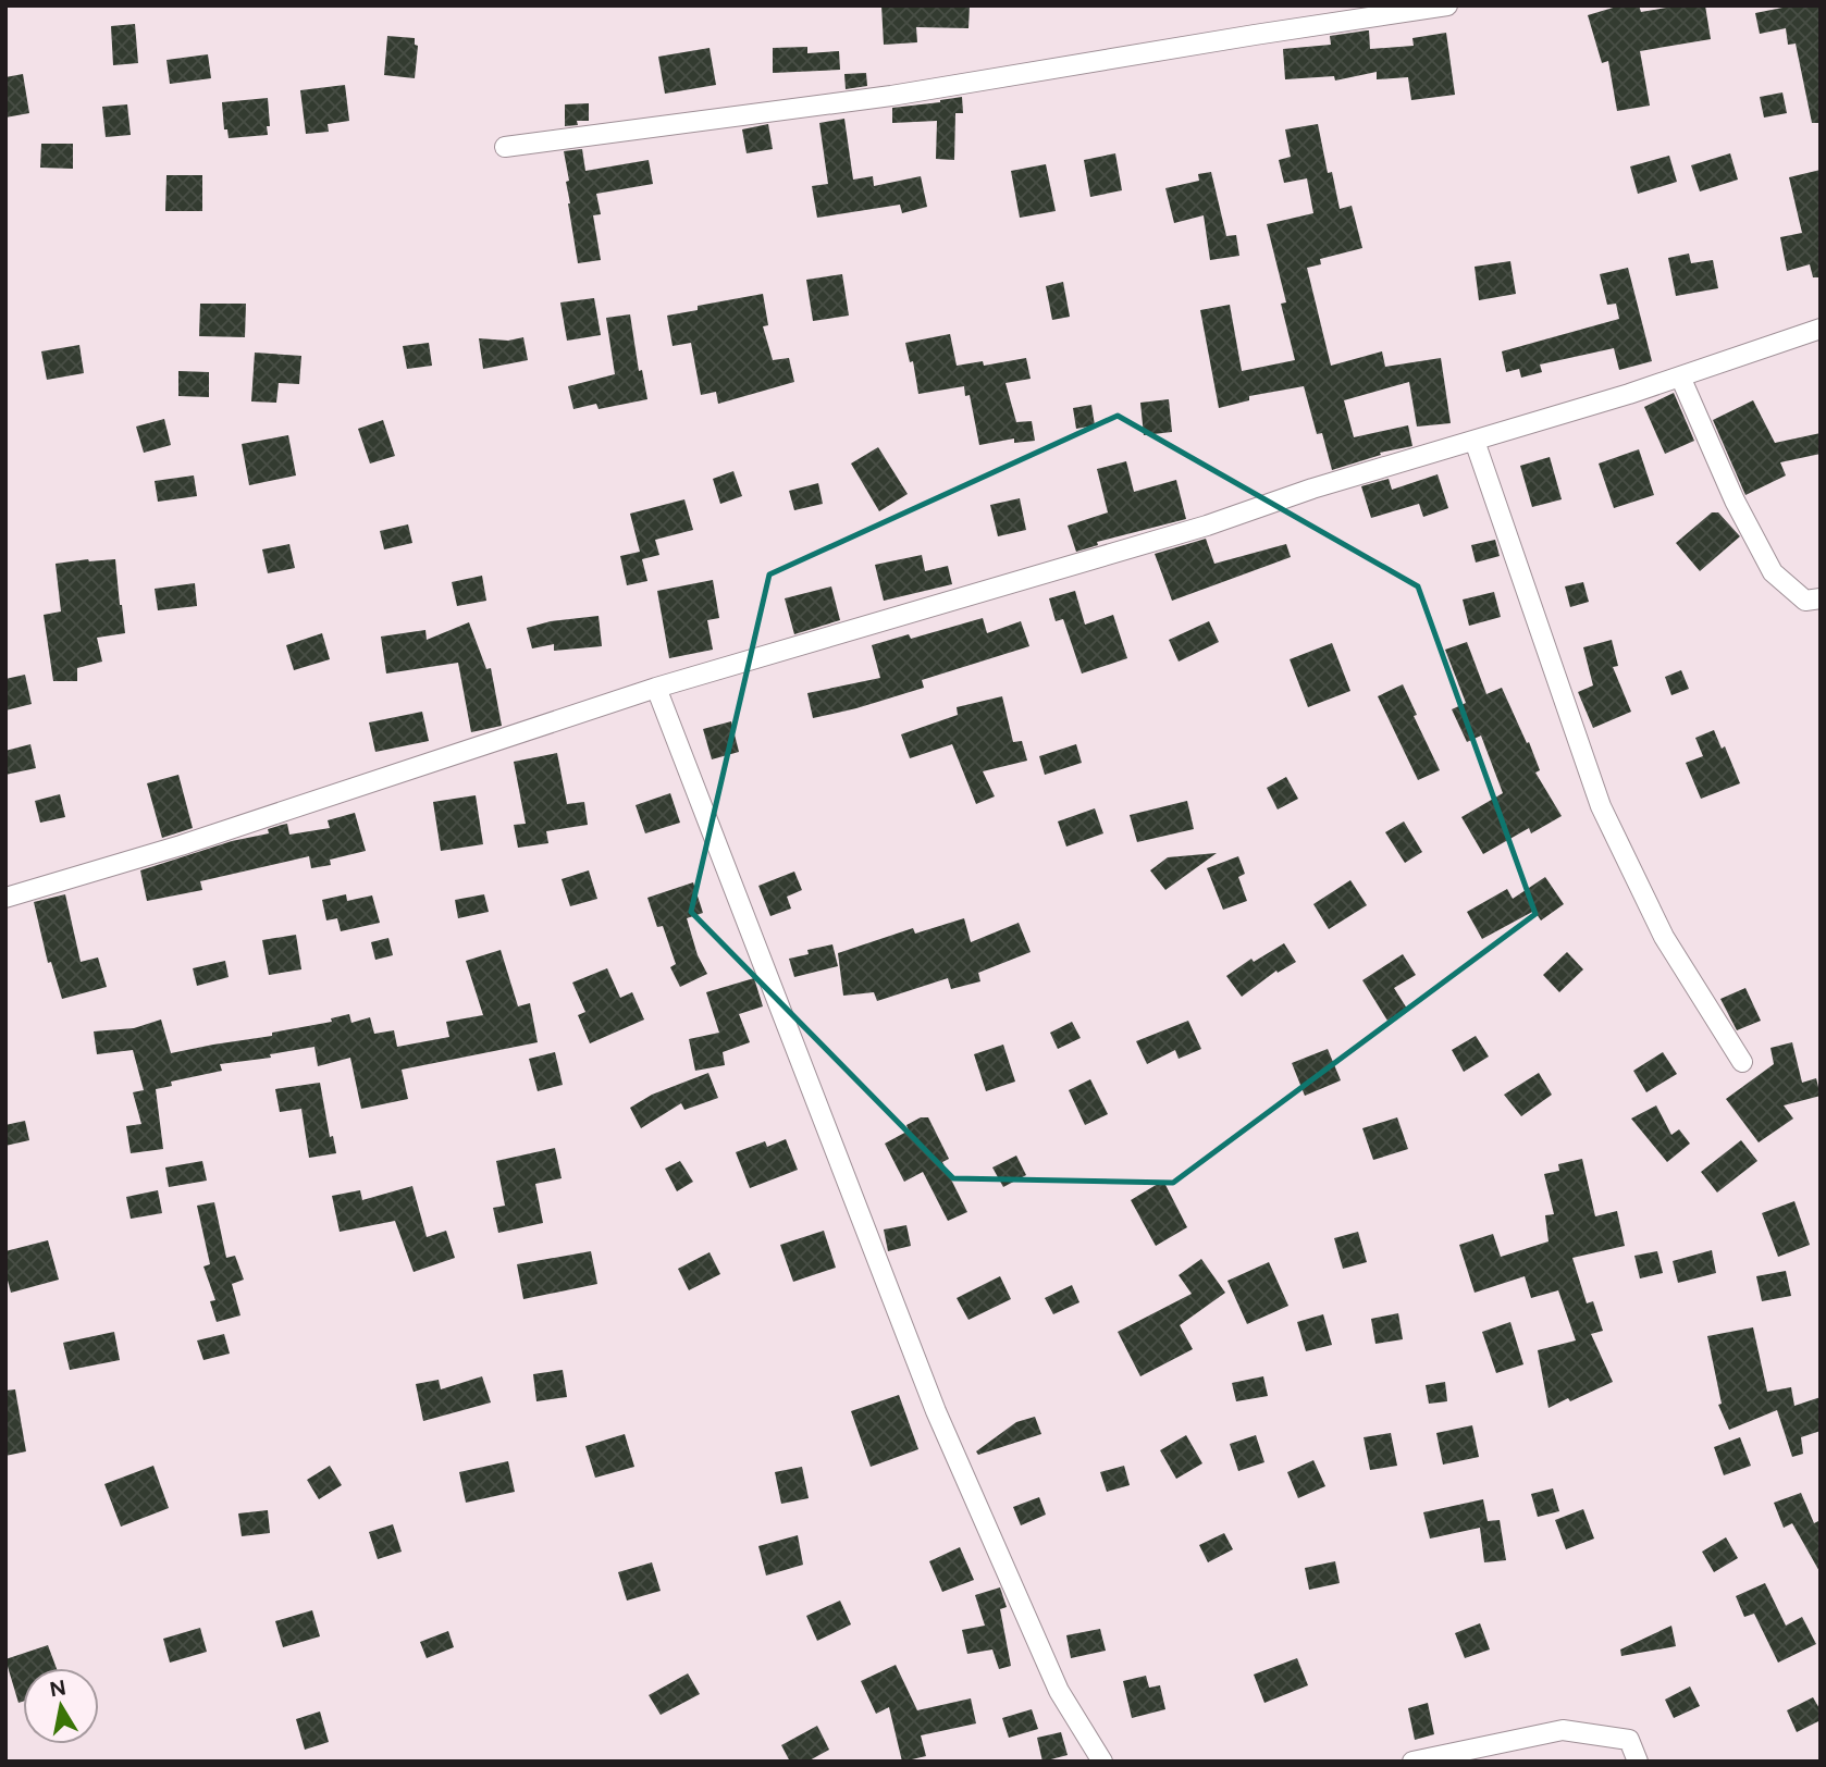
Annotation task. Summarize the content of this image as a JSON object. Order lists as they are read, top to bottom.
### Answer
{
  "north": "top"
}
